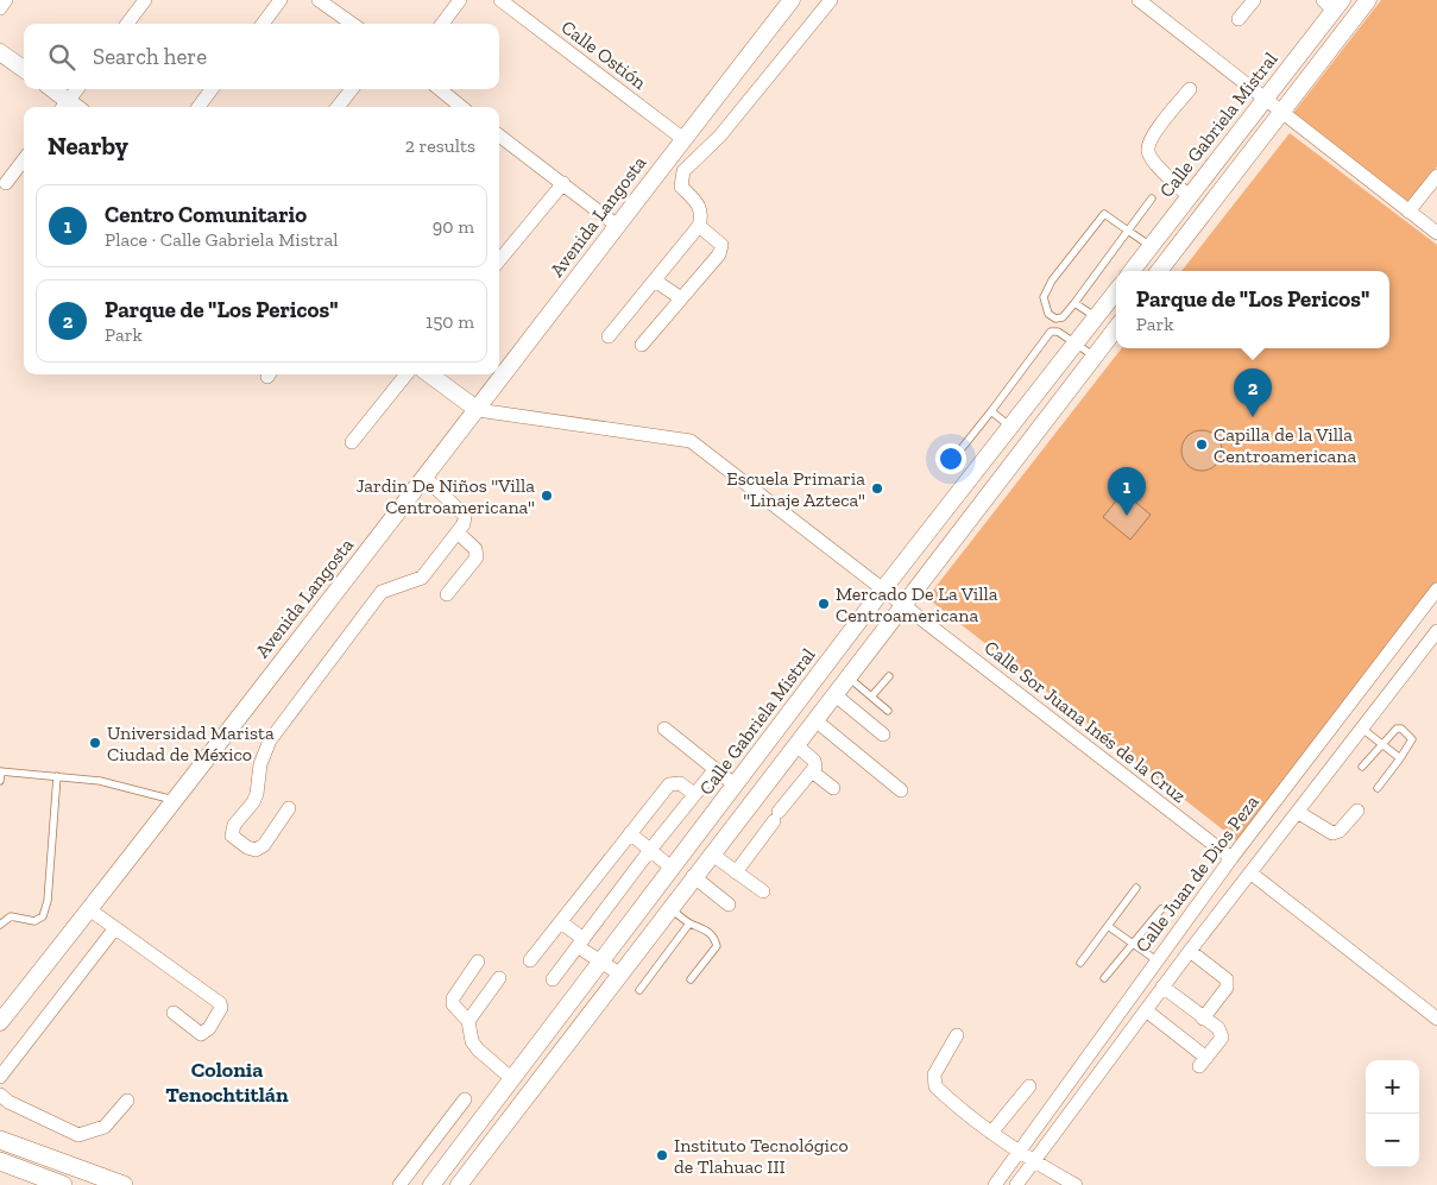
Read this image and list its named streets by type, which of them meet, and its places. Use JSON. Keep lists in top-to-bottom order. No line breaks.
{"streets":{"street":["Calle Ostión","Calle Gabriela Mistral","Avenida Langosta","Calle Sor Juana Inés de la Cruz","Calle Juan de Dios Peza"]},"crossings":[["Calle Ostión","Avenida Langosta"],["Calle Gabriela Mistral","Calle Sor Juana Inés de la Cruz"],["Avenida Langosta","Calle Sor Juana Inés de la Cruz"],["Calle Sor Juana Inés de la Cruz","Calle Juan de Dios Peza"]],"districts":["Colonia Tenochtitlán"],"places":["Capilla de la Villa Centroamericana","Escuela Primaria \"Linaje Azteca\"","Jardin De Niños \"Villa Centroamericana\"","Mercado De La Villa Centroamericana","Universidad Marista Ciudad de México","Instituto Tecnológico de Tlahuac III"],"page":{"search":"Search here","heading":["Nearby","2 results"],"list":[{"mark":"1","name":"Centro Comunitario","note":"Place · Calle Gabriela Mistral","value":"90 m"},{"mark":"2","name":"Parque de \"Los Pericos\"","note":"Park","value":"150 m"}],"popup":["Parque de \"Los Pericos\"","Park"],"pins":["2","1"],"map_buttons":["+","−"]}}
